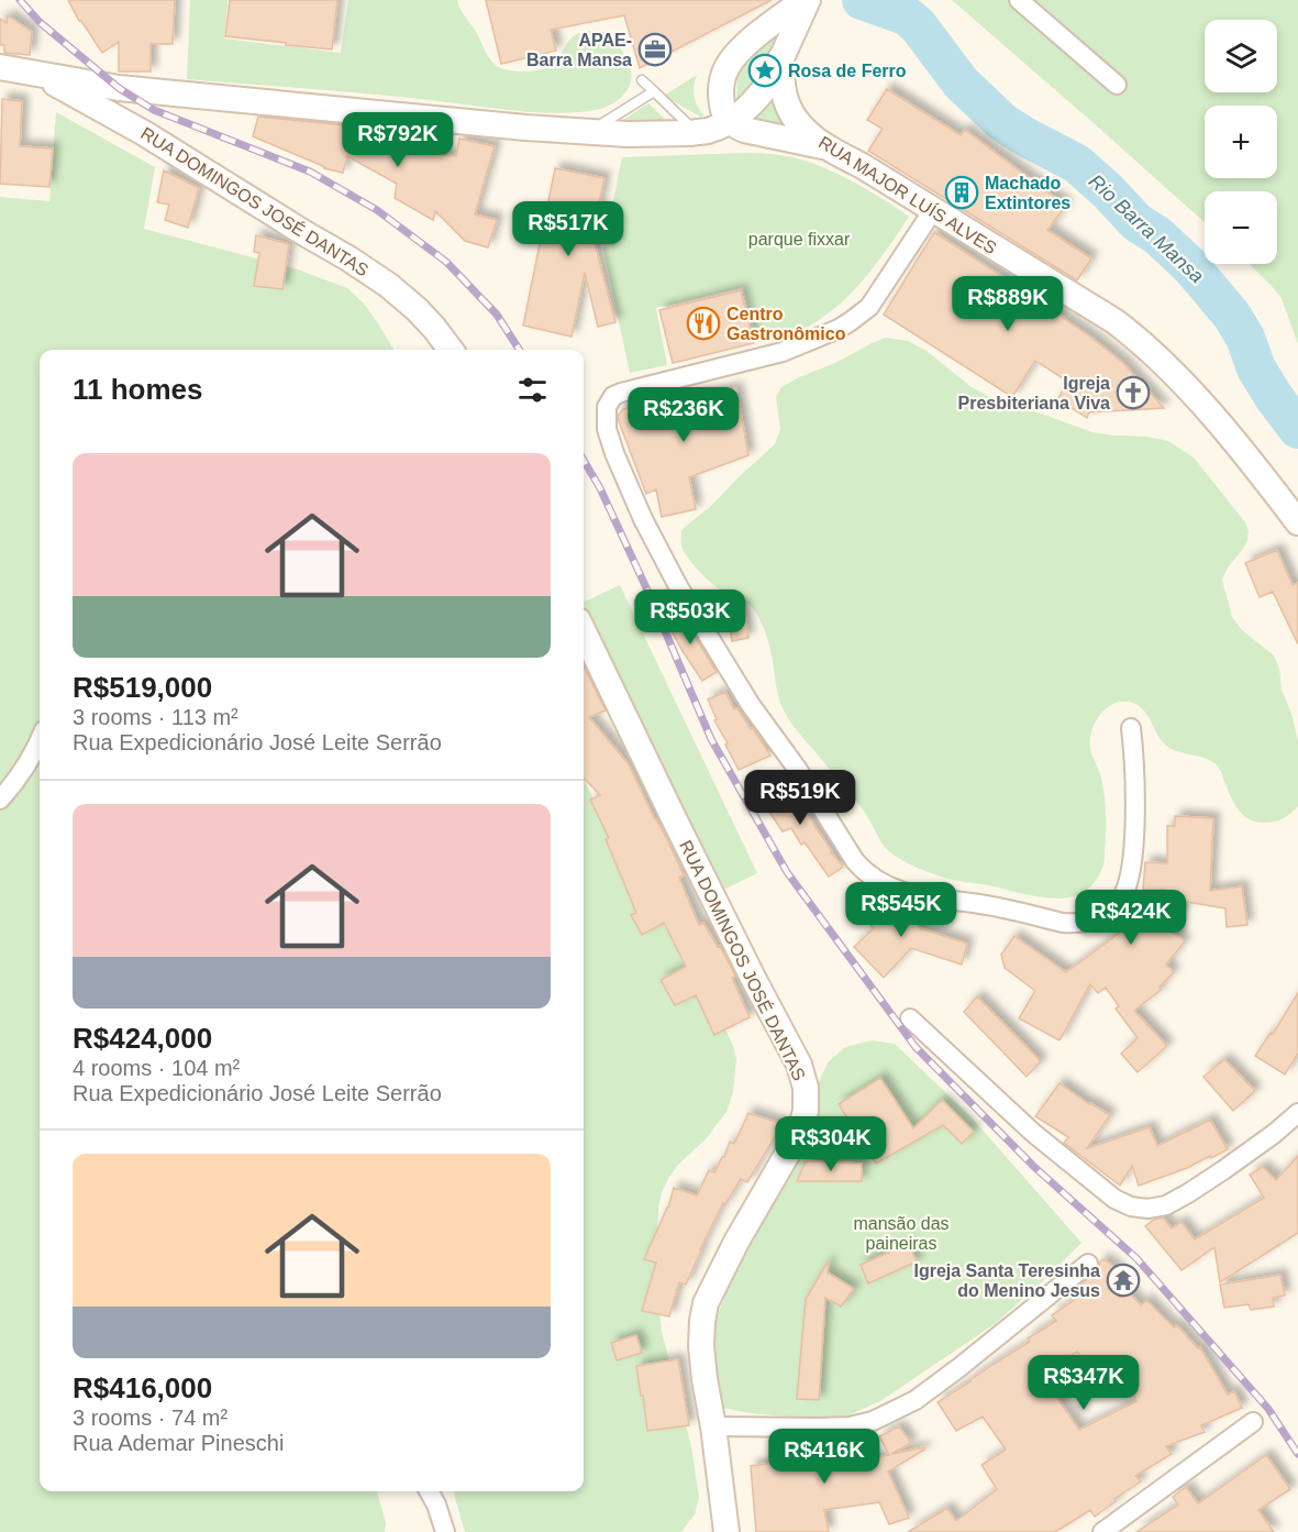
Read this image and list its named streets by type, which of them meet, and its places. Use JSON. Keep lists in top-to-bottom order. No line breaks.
{"streets":{"street":["RUA MAJOR LUÍS ALVES","RUA DOMINGOS JOSÉ DANTAS"]},"water":["Rio Barra Mansa"],"parks":["parque fixxar","mansão das paineiras"],"places":{"office":["APAE- Barra Mansa"],"place":["Rosa de Ferro"],"building":["Machado Extintores"],"restaurant":["Centro Gastronômico"],"church":["Igreja Presbiteriana Viva"],"temple":["Igreja Santa Teresinha do Menino Jesus"]},"page":{"map_buttons":["+","−"],"price":["R$792K","R$517K","R$889K","R$236K","R$503K","R$519K","R$545K","R$424K","R$304K","R$347K","R$416K"],"heading":"11 homes","list":[{"name":"R$519,000","note":"3 rooms · 113 m² · Rua Expedicionário José Leite Serrão"},{"name":"R$424,000","note":"4 rooms · 104 m² · Rua Expedicionário José Leite Serrão"},{"name":"R$416,000","note":"3 rooms · 74 m² · Rua Ademar Pineschi"}]}}
